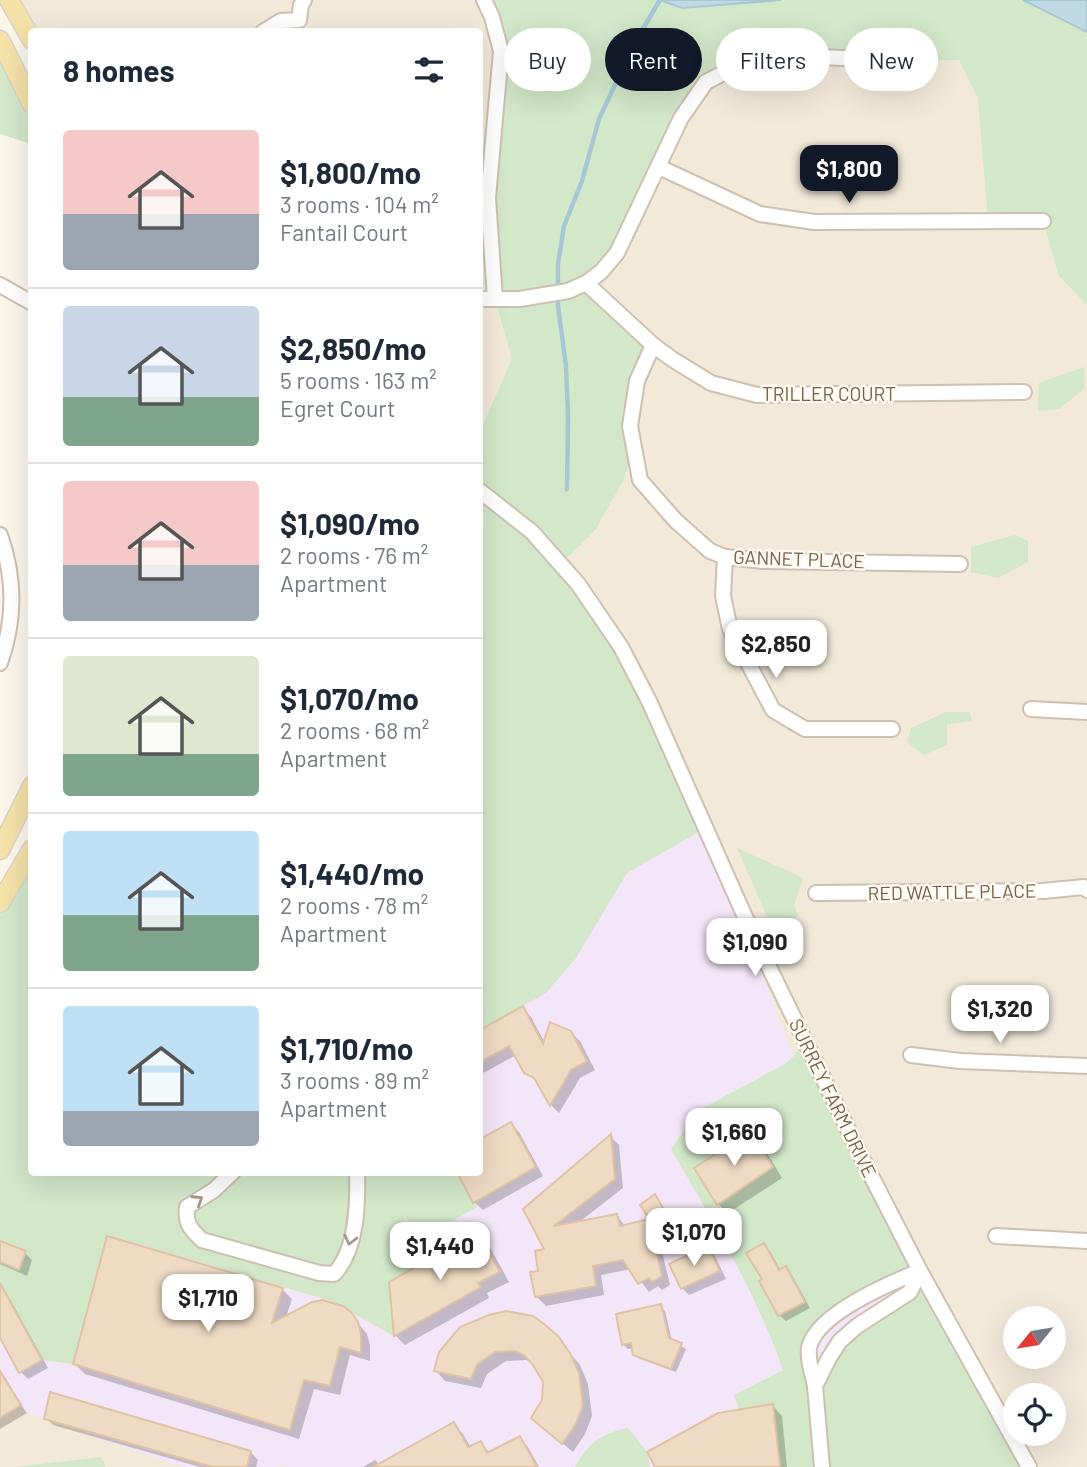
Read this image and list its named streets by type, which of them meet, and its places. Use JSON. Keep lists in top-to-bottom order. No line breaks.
{"streets":{"street":["TRILLER COURT","GANNET PLACE","RED WATTLE PLACE","SURREY FARM DRIVE"]},"crossings":[["TRILLER COURT","GANNET PLACE"]],"north":"bottom left","page":{"chip":["Buy","Rent","Filters","New"],"heading":"8 homes","list":[{"name":"$1,800/mo","note":"3 rooms · 104 m² · Fantail Court"},{"name":"$2,850/mo","note":"5 rooms · 163 m² · Egret Court"},{"name":"$1,090/mo","note":"2 rooms · 76 m² · Apartment"},{"name":"$1,070/mo","note":"2 rooms · 68 m² · Apartment"},{"name":"$1,440/mo","note":"2 rooms · 78 m² · Apartment"},{"name":"$1,710/mo","note":"3 rooms · 89 m² · Apartment"}],"price":["$1,800","$2,850","$1,090","$1,320","$1,660","$1,070","$1,440","$1,710"]}}
